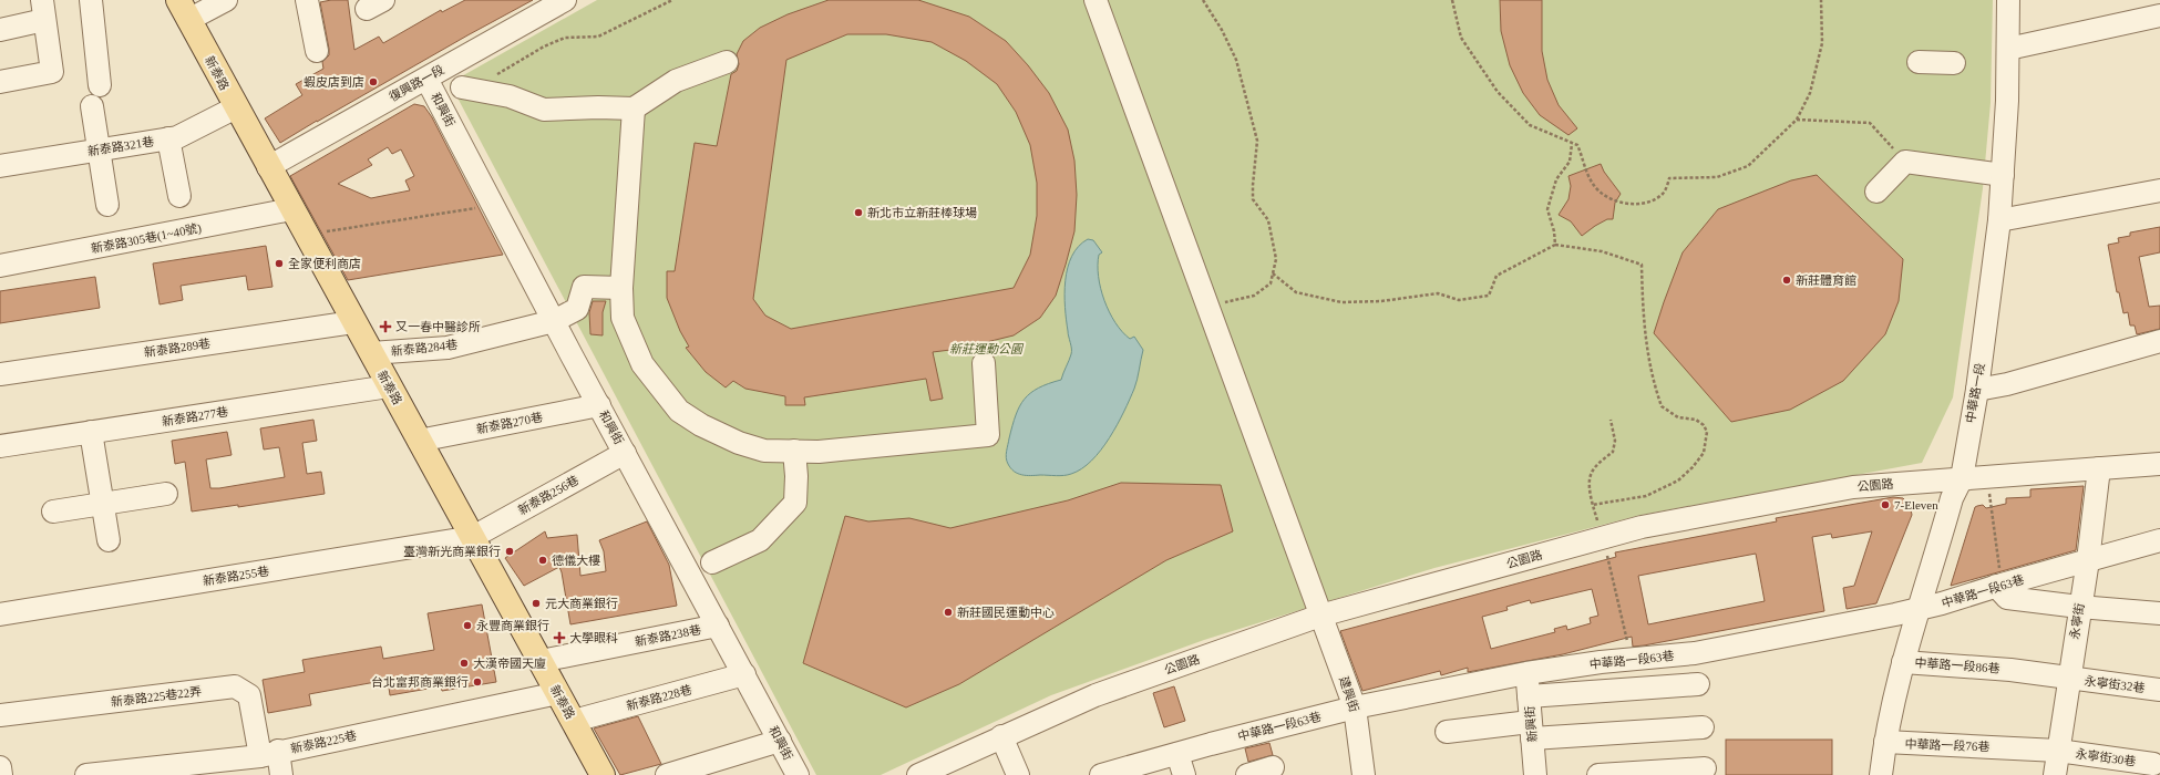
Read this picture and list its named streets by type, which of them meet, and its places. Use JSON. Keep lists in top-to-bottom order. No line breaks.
{"streets":{"main road":["新泰路"],"street":["復興路一段","和興街","新泰路321巷","新泰路305巷(1~40號)","新泰路289巷","新泰路284巷","中華路一段","新泰路277巷","新泰路270巷","公園路","新泰路256巷","新泰路255巷","中華路一段63巷","永寧街","新泰路238巷","中華路一段86巷","永寧街32巷","建興街","新泰路225巷22弄","新泰路228巷","新興街","新泰路225巷","中華路一段76巷","永寧街30巷"]},"crossings":[["新泰路","復興路一段"],["新泰路","新泰路321巷"],["新泰路","新泰路305巷(1~40號)"],["新泰路","新泰路289巷"],["新泰路","新泰路284巷"],["新泰路","新泰路277巷"],["新泰路","新泰路270巷"],["新泰路","新泰路256巷"],["新泰路","新泰路255巷"],["新泰路","新泰路238巷"],["新泰路","新泰路228巷"],["新泰路","新泰路225巷"],["復興路一段","和興街"],["和興街","新泰路284巷"],["和興街","新泰路270巷"],["和興街","新泰路256巷"],["和興街","新泰路238巷"],["和興街","新泰路228巷"],["中華路一段","公園路"],["中華路一段","中華路一段63巷"],["中華路一段","中華路一段86巷"],["中華路一段","中華路一段76巷"],["公園路","永寧街"],["公園路","建興街"],["新泰路256巷","新泰路255巷"],["中華路一段63巷","永寧街"],["中華路一段63巷","建興街"],["中華路一段63巷","新興街"],["永寧街","中華路一段86巷"],["永寧街","永寧街32巷"],["永寧街","中華路一段76巷"],["永寧街","永寧街30巷"],["中華路一段86巷","永寧街32巷"],["新泰路225巷22弄","新泰路225巷"],["中華路一段76巷","永寧街30巷"]],"parks":["新莊運動公園"],"places":{"other":["蝦皮店到店","新北市立新莊棒球場","全家便利商店","新莊體育館","7-Eleven","臺灣新光商業銀行","德儀大樓","元大商業銀行","新莊國民運動中心","永豐商業銀行","大漢帝國天廈","台北富邦商業銀行"],"health":["又一春中醫診所","大學眼科"]}}
